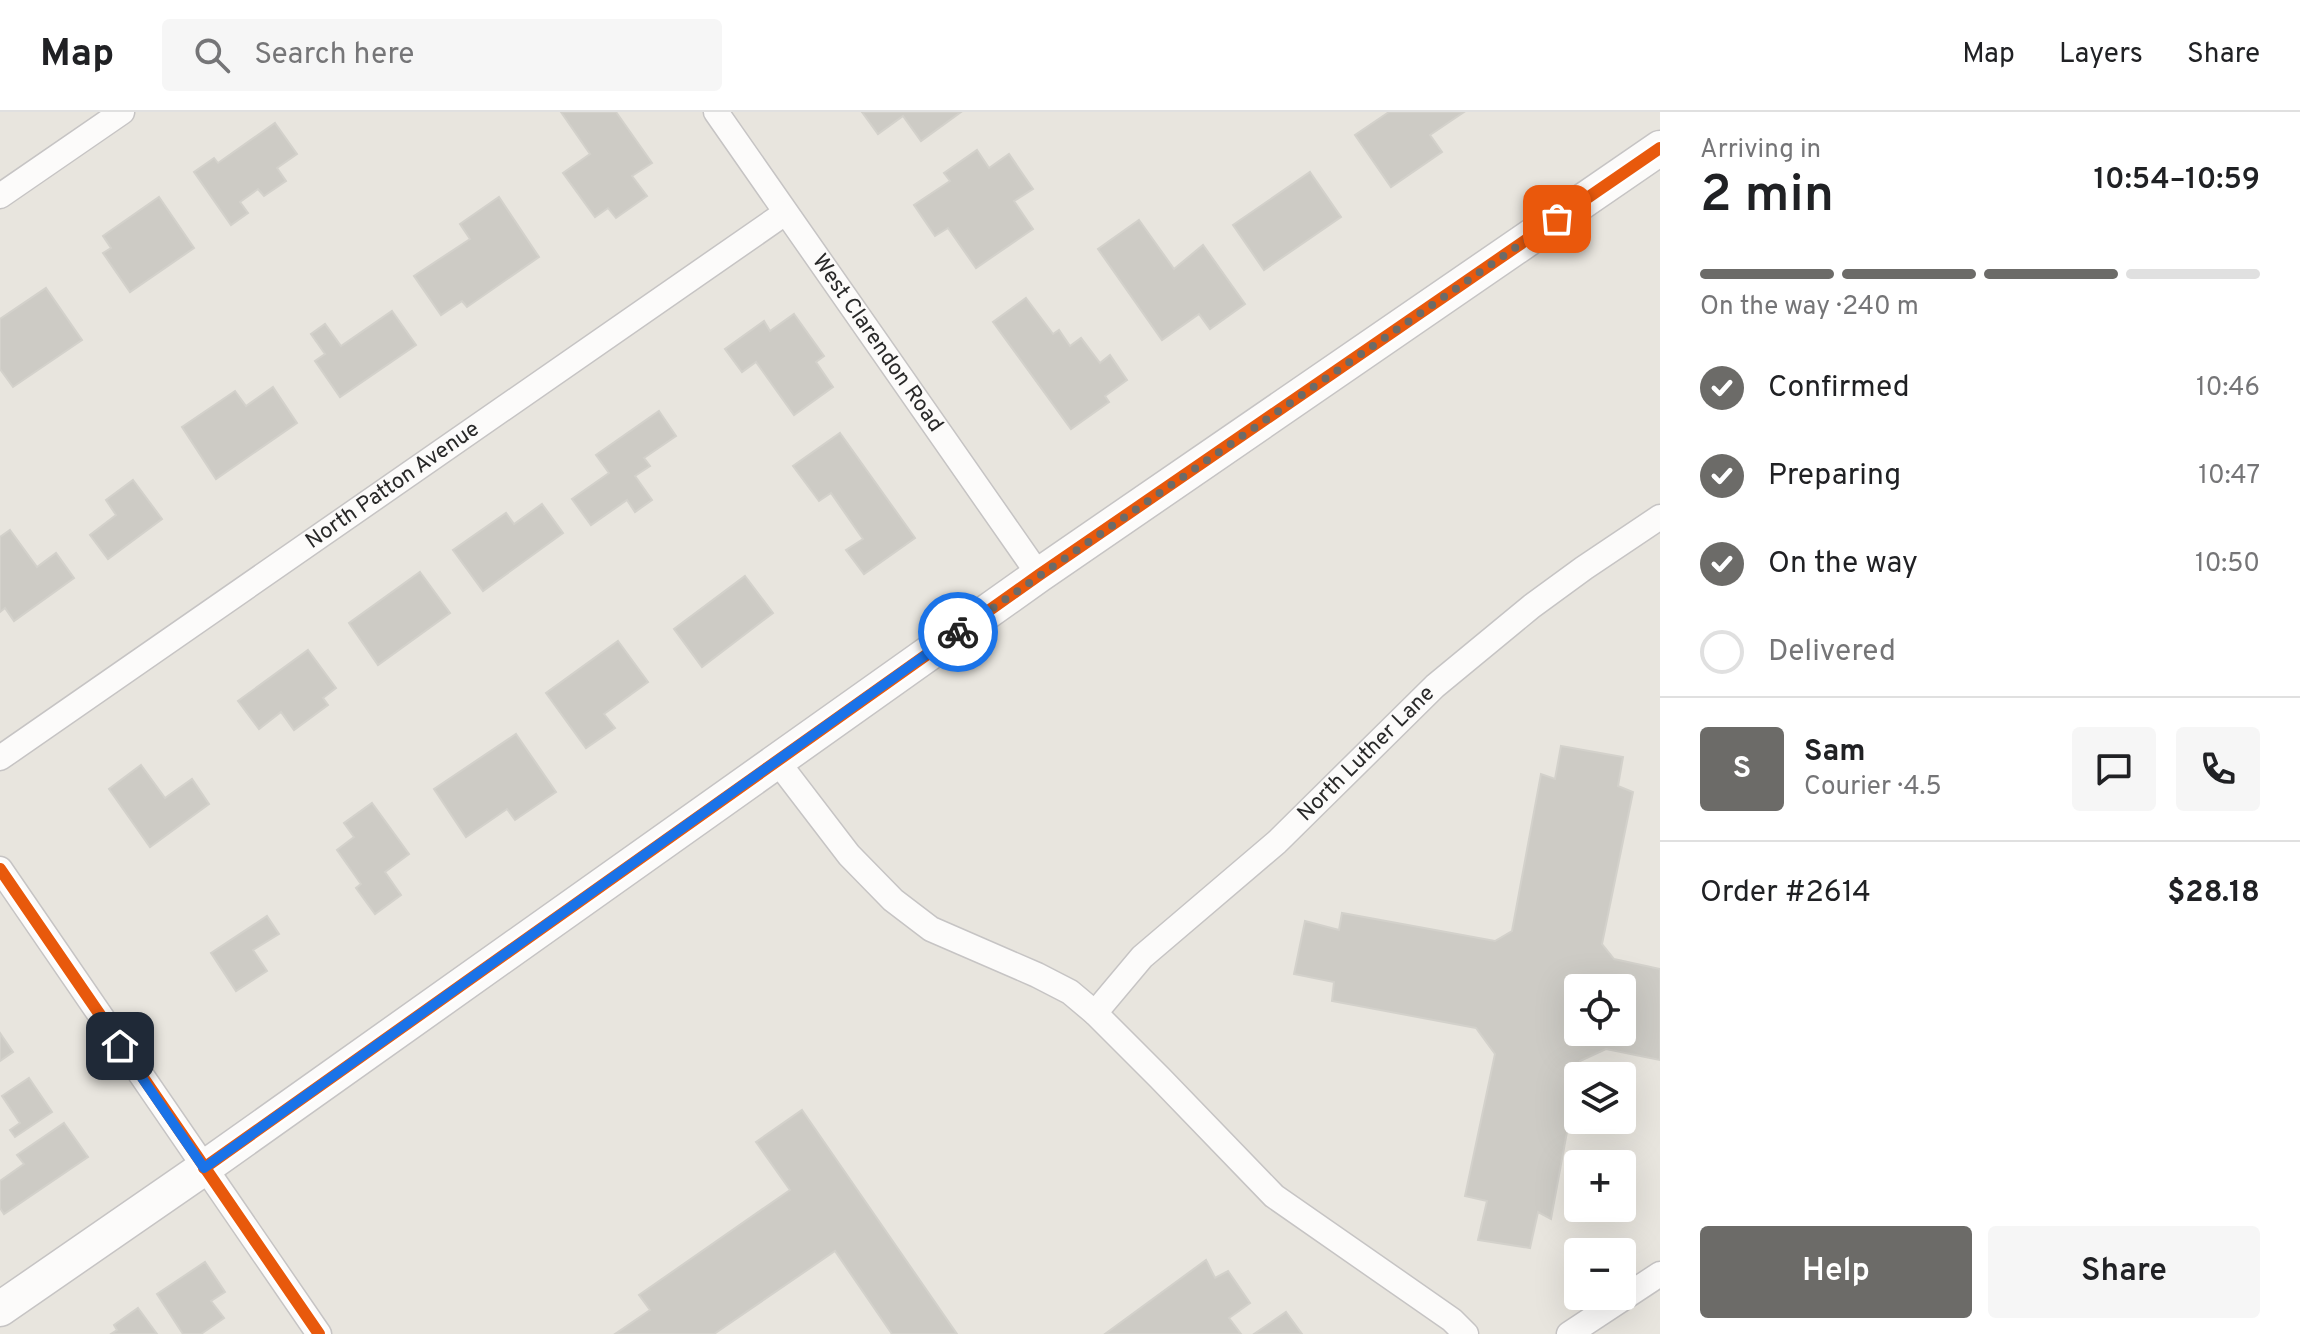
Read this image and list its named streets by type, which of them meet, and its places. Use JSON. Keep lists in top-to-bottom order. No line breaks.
{"streets":{"street":["West Clarendon Road","North Patton Avenue","North Luther Lane"]},"crossings":[["West Clarendon Road","North Patton Avenue"]],"page":{"header":"Map","search":"Search here","nav":["Map","Layers","Share"],"heading":["2 min","Arriving in","10:54–10:59"],"panel":["Sam","Courier · 4.5","Order #2614","$28.18"],"bar":"On the way · 240 m","list":[["Confirmed","10:46"],["Preparing","10:47"],["On the way","10:50"],"Delivered"],"round":"S","map_buttons":["+","−"],"buttons":["Help","Share"]}}
